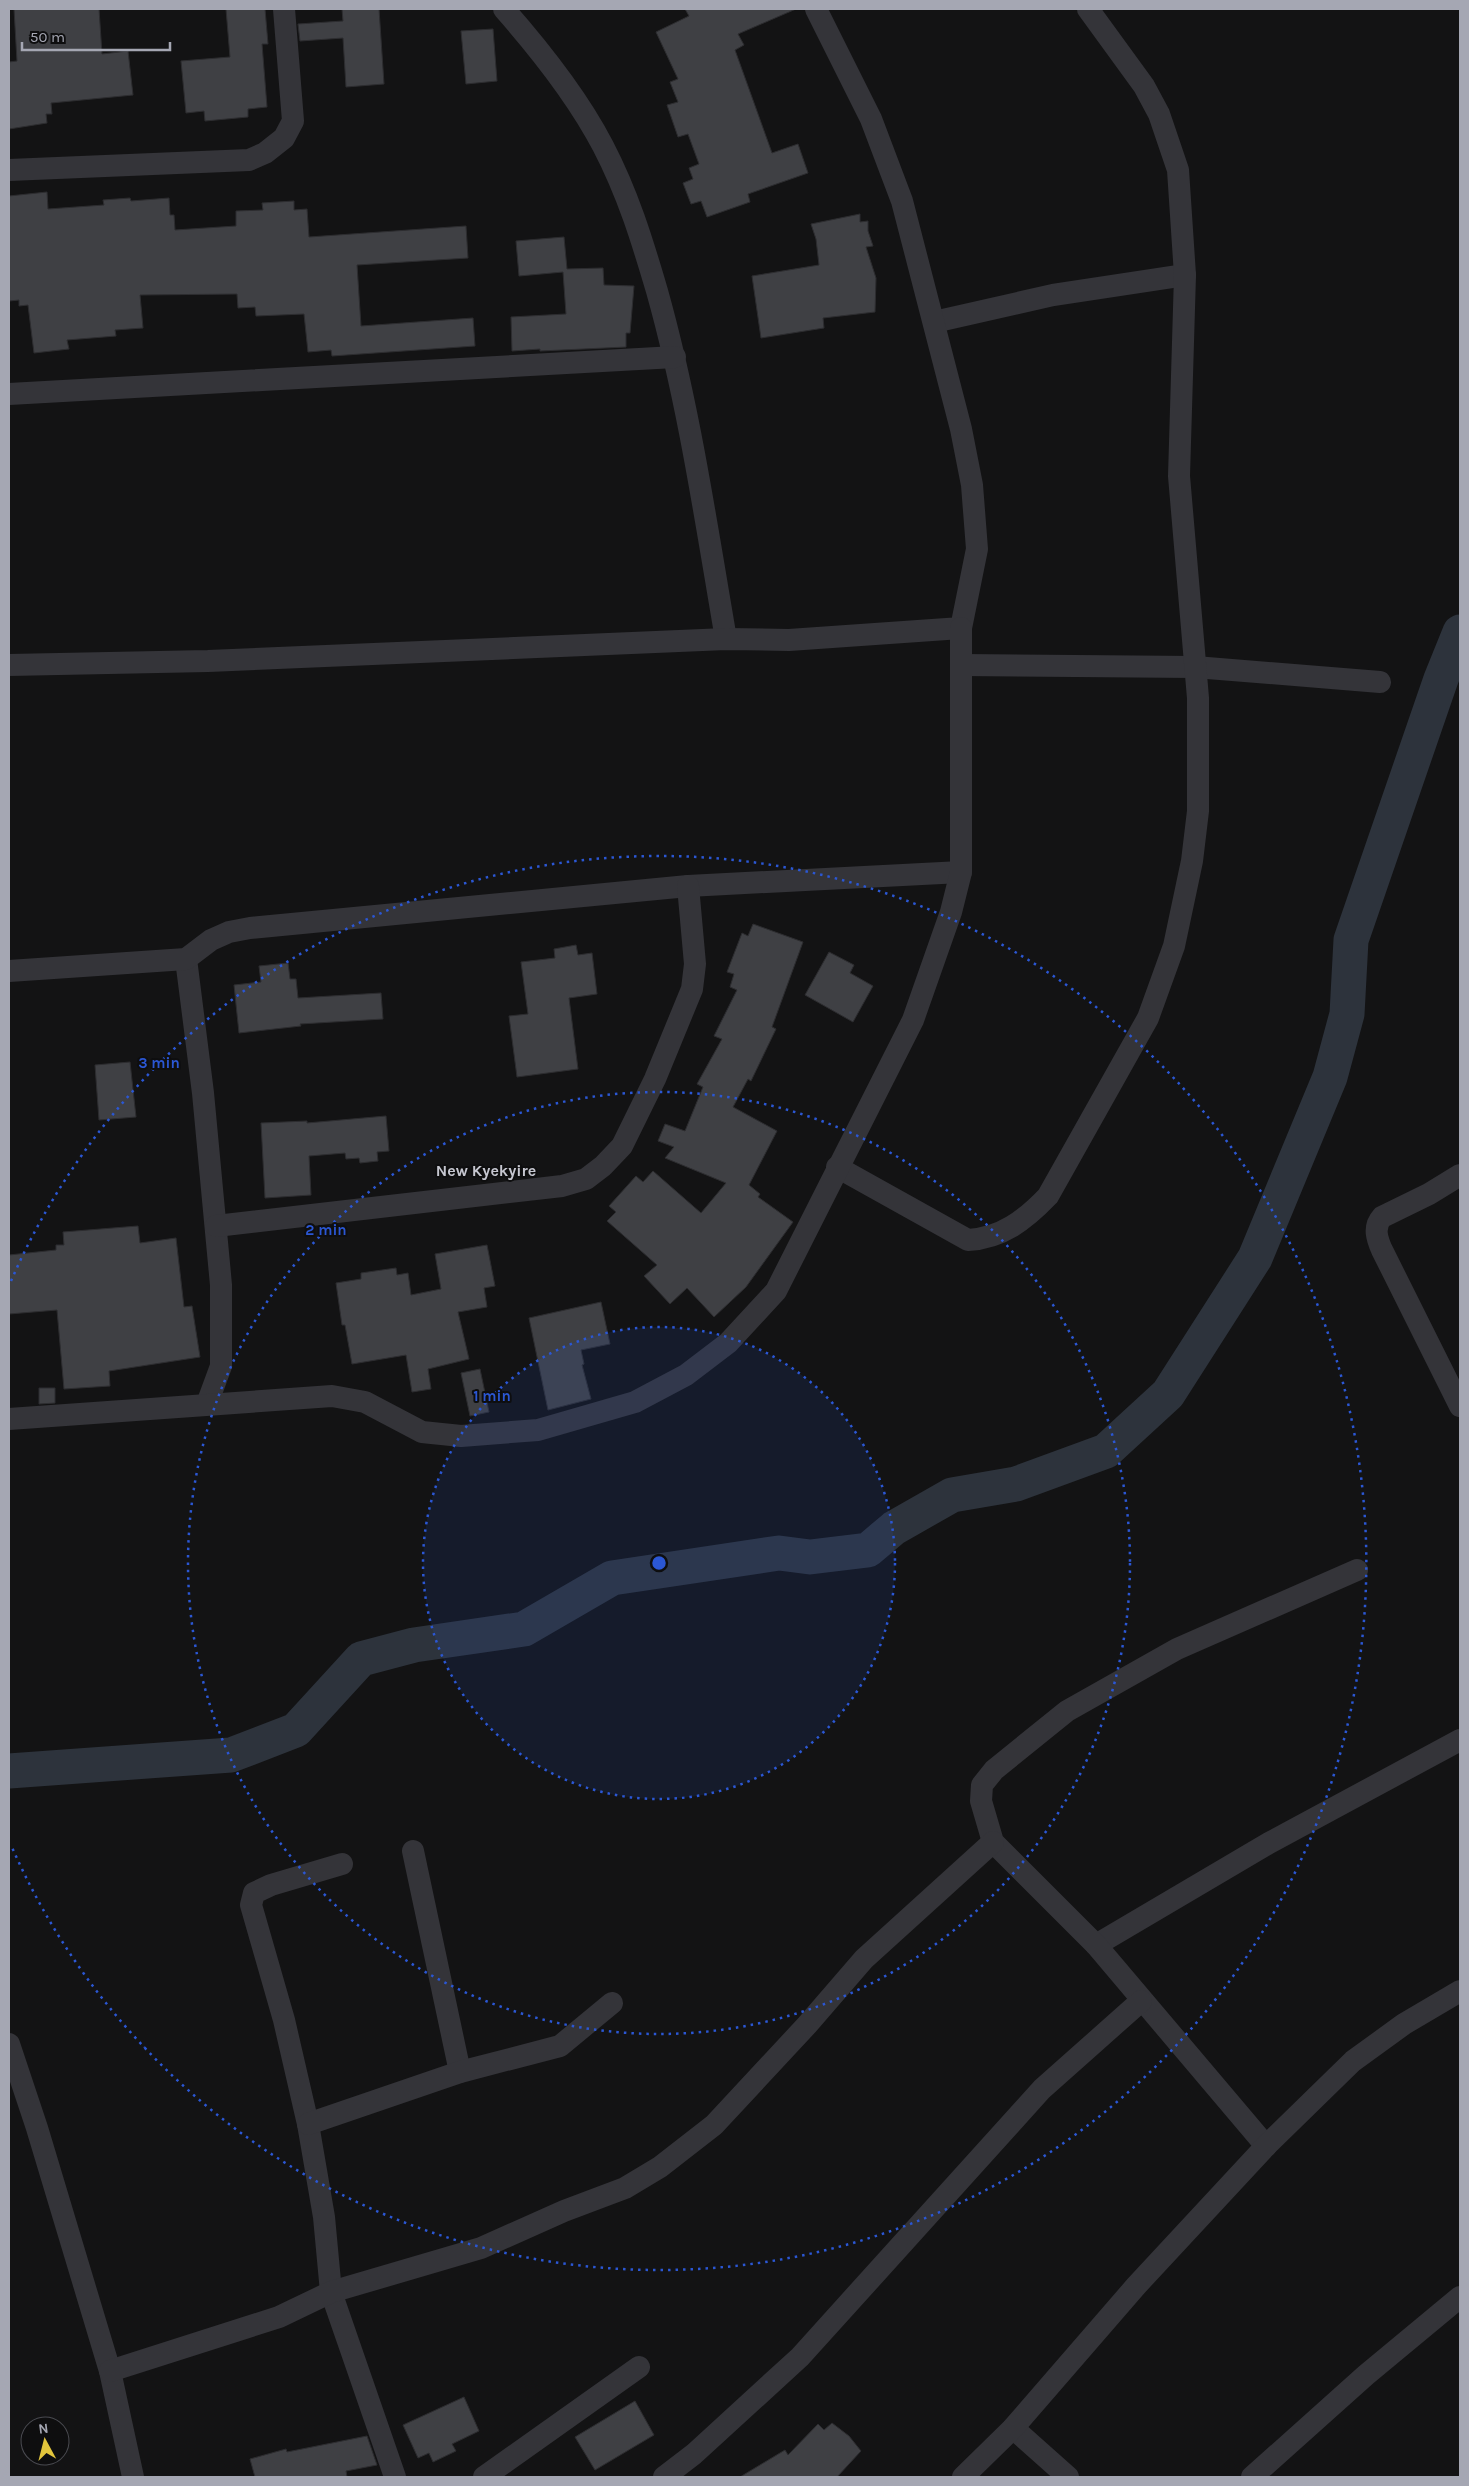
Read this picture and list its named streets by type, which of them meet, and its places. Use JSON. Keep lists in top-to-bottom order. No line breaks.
{"districts":["New Kyekyire"],"scale_bar":"50 m","north":"top","rings":["3 min","2 min","1 min"]}
